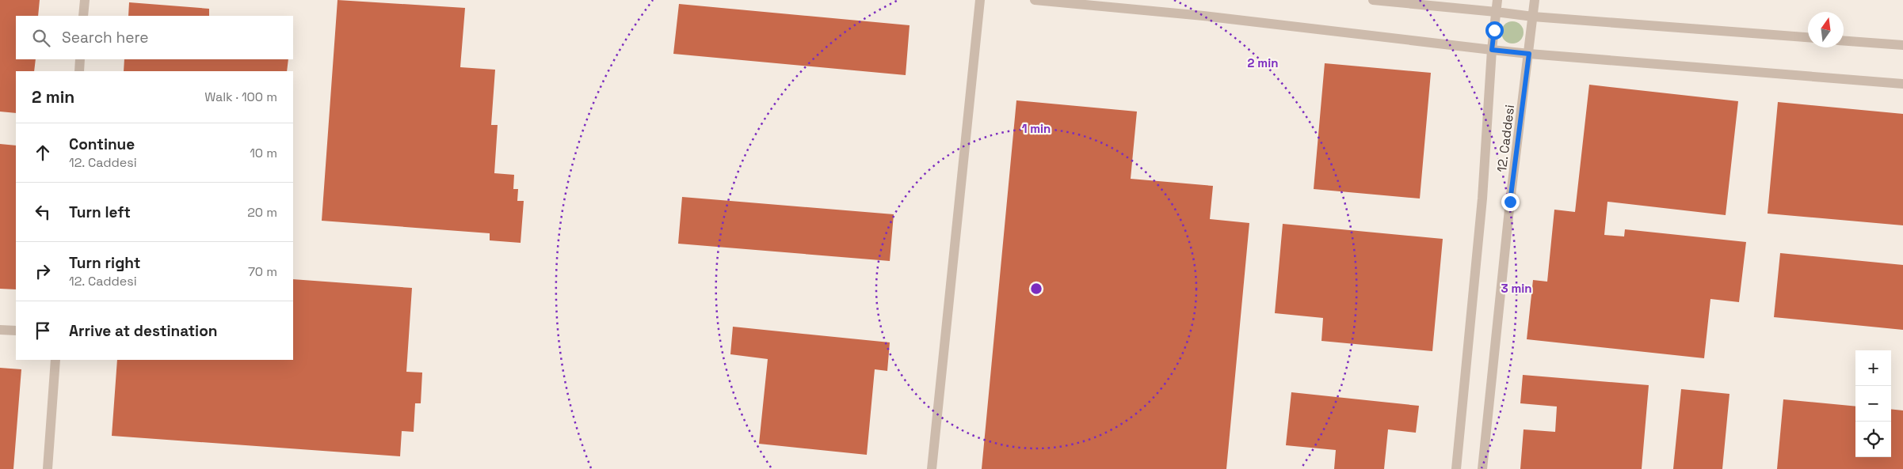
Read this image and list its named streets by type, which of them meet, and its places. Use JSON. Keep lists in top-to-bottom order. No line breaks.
{"streets":{"street":["12. Caddesi"]},"north":"top","page":{"search":"Search here","heading":["2 min","Walk · 100 m"],"list":[["Continue","12. Caddesi","10 m"],["Turn left","20 m"],["Turn right","12. Caddesi","70 m"],"Arrive at destination"],"map_buttons":["+","−"]},"rings":["2 min","1 min","3 min"]}
